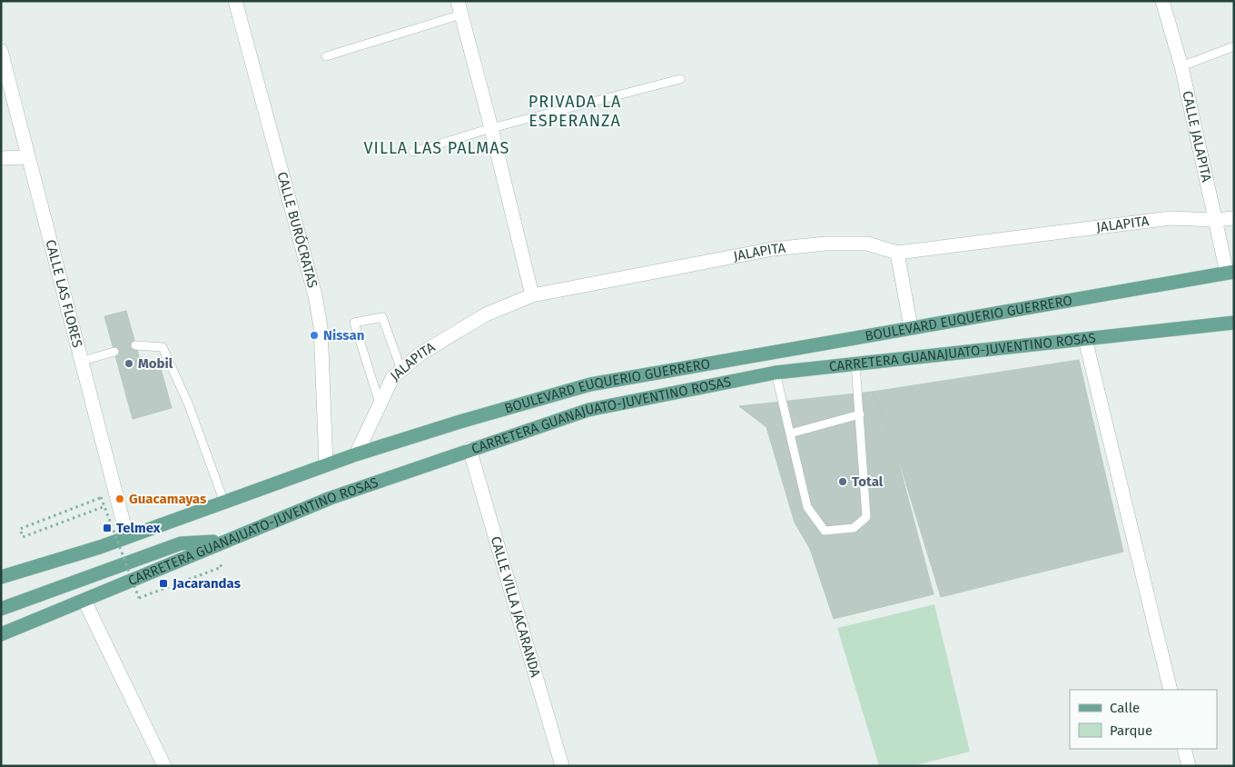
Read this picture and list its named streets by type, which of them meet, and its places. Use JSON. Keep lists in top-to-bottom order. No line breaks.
{"streets":{"main road":["BOULEVARD EUQUERIO GUERRERO","CARRETERA GUANAJUATO-JUVENTINO ROSAS"],"street":["CALLE JALAPITA","JALAPITA","CALLE BURÓCRATAS","CALLE LAS FLORES","CALLE VILLA JACARANDA"]},"crossings":[["CALLE JALAPITA","JALAPITA"],["CALLE JALAPITA","BOULEVARD EUQUERIO GUERRERO"],["JALAPITA","BOULEVARD EUQUERIO GUERRERO"],["CALLE BURÓCRATAS","BOULEVARD EUQUERIO GUERRERO"],["CALLE LAS FLORES","BOULEVARD EUQUERIO GUERRERO"],["CARRETERA GUANAJUATO-JUVENTINO ROSAS","CALLE VILLA JACARANDA"]],"districts":["PRIVADA LA ESPERANZA","VILLA LAS PALMAS"],"places":{"other":["Nissan","Mobil","Total","Guacamayas"],"transit":["Telmex","Jacarandas"]},"legend":["Calle","Parque"]}
